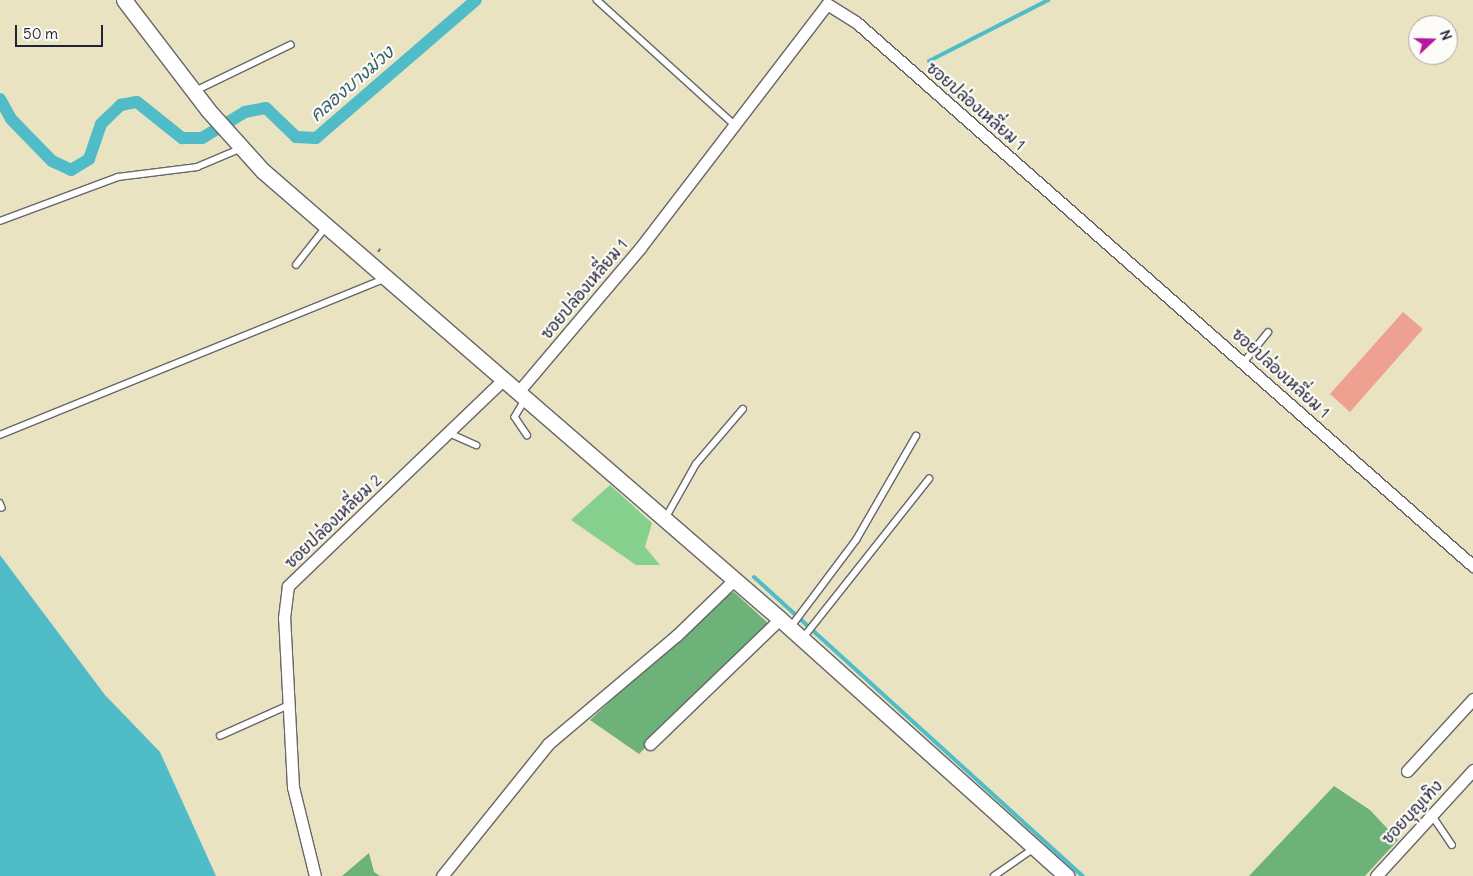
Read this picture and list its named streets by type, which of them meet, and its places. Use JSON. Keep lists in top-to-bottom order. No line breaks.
{"streets":{"street":["ซอยปล่องเหลี่ยม 1","ซอยปล่องเหลี่ยม 2","ซอยบุญเทิง"]},"water":["คลองบางม่วง"],"scale_bar":"50 m","north":"right"}
